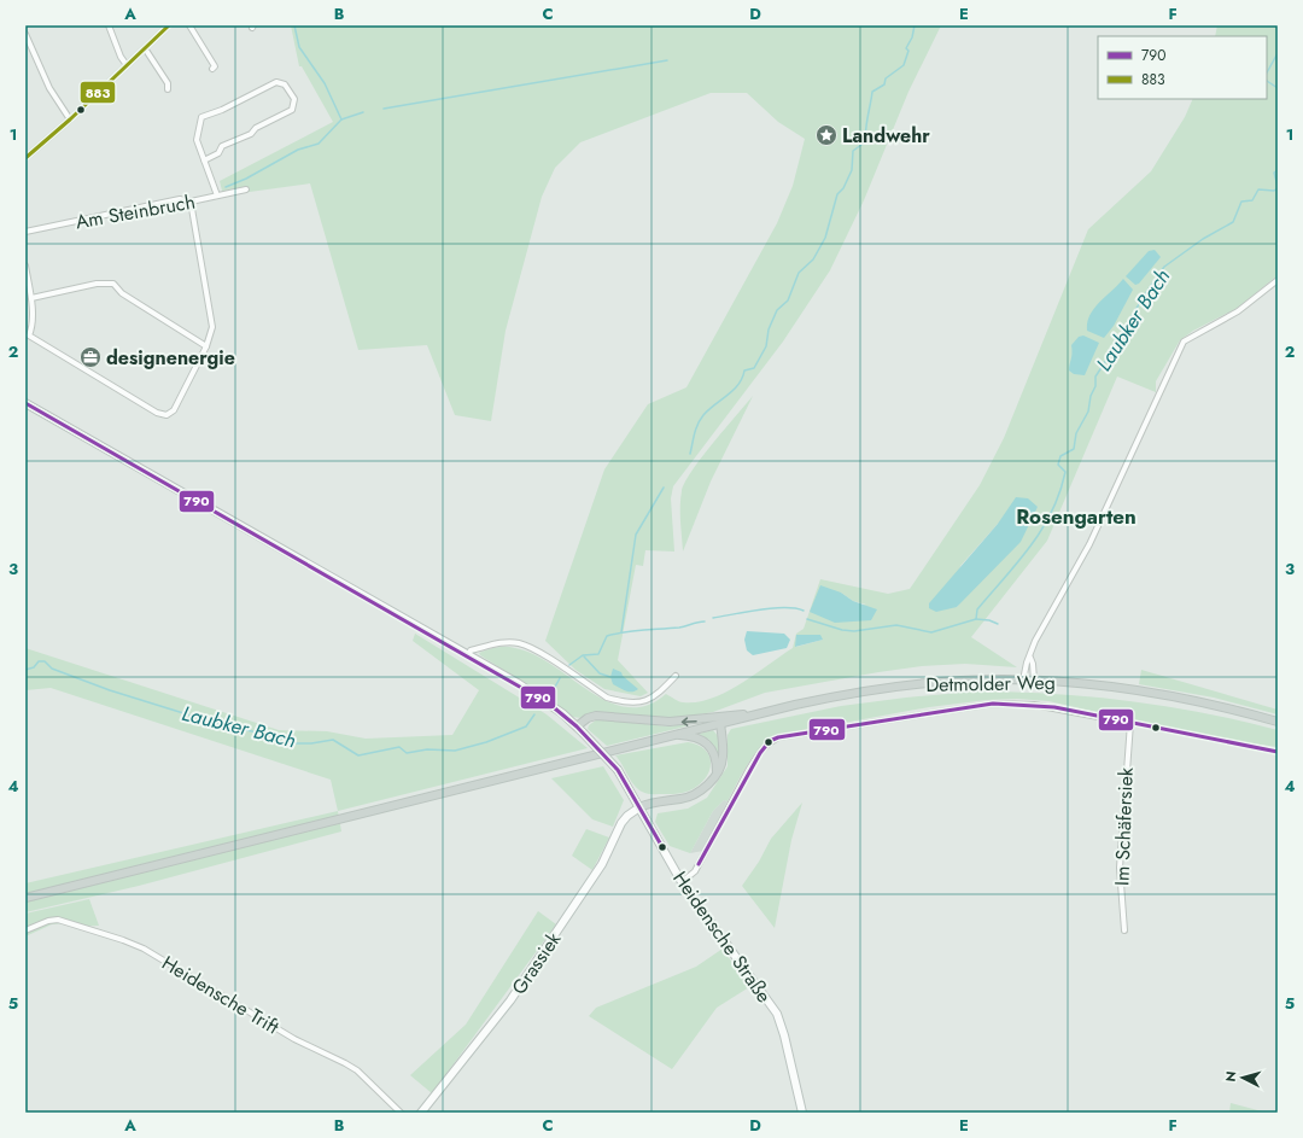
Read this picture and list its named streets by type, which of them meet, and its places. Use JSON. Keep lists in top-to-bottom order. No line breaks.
{"streets":{"main road":["Detmolder Weg"],"street":["Am Steinbruch","Im Schäfersiek","Heidensche Straße","Grassiek","Heidensche Trift"]},"crossings":[["Detmolder Weg","Im Schäfersiek"],["Detmolder Weg","Heidensche Straße"],["Heidensche Straße","Grassiek"]],"districts":["Rosengarten"],"water":["Laubker Bach"],"places":{"place":["Landwehr"],"office":["designenergie"]},"lines":["transit line 883","transit line 790"],"legend":["790","883"],"north":"left","grid":{"columns":["A","B","C","D","E","F"],"rows":["1","2","3","4","5"]}}
